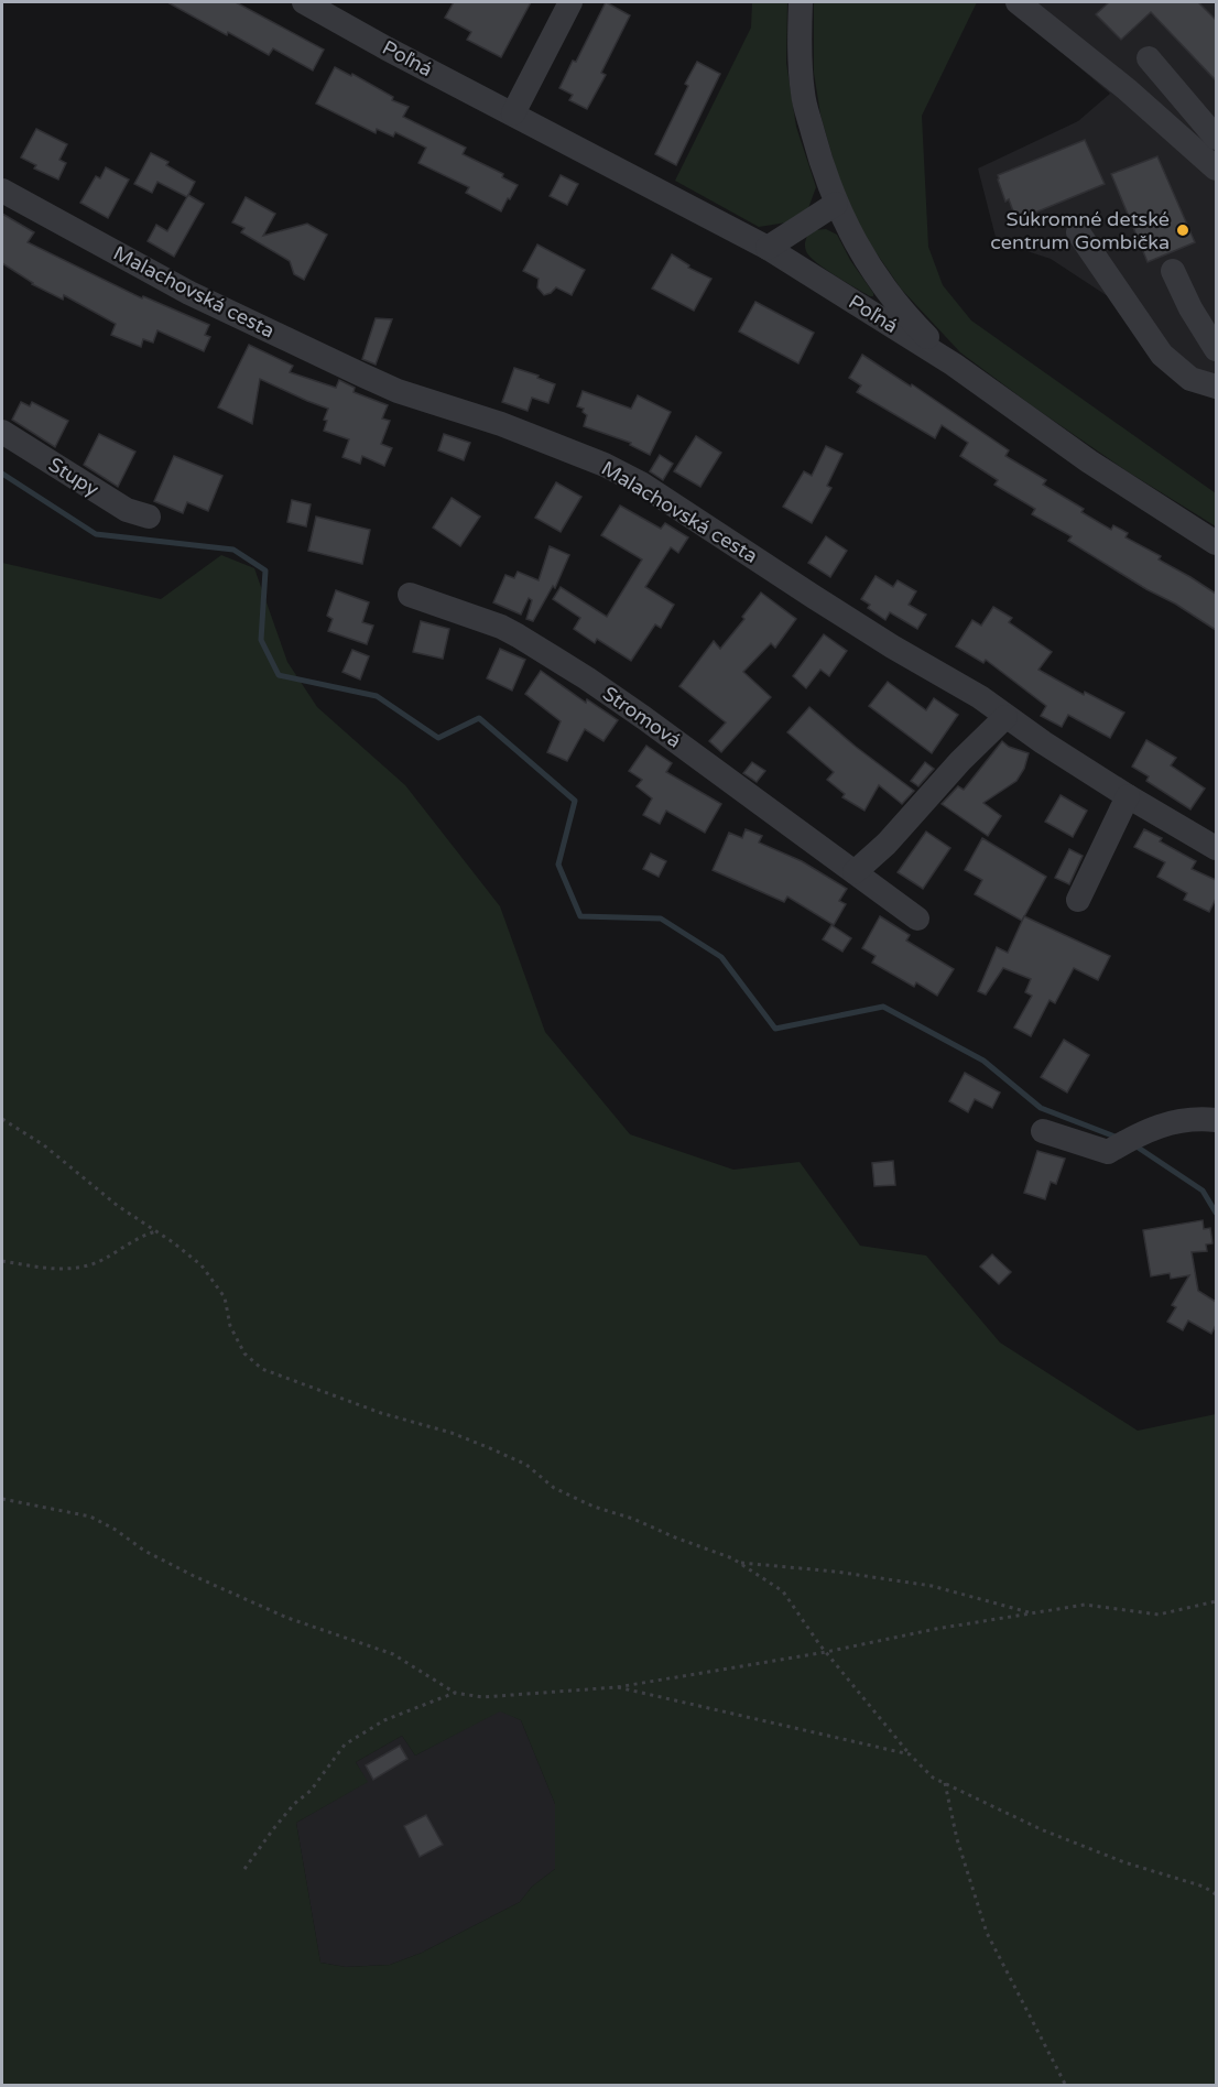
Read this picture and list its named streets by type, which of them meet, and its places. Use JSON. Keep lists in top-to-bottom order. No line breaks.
{"streets":{"street":["Poľná","Malachovská cesta","Stupy","Stromová"]},"places":["Súkromné detské centrum Gombička"]}
